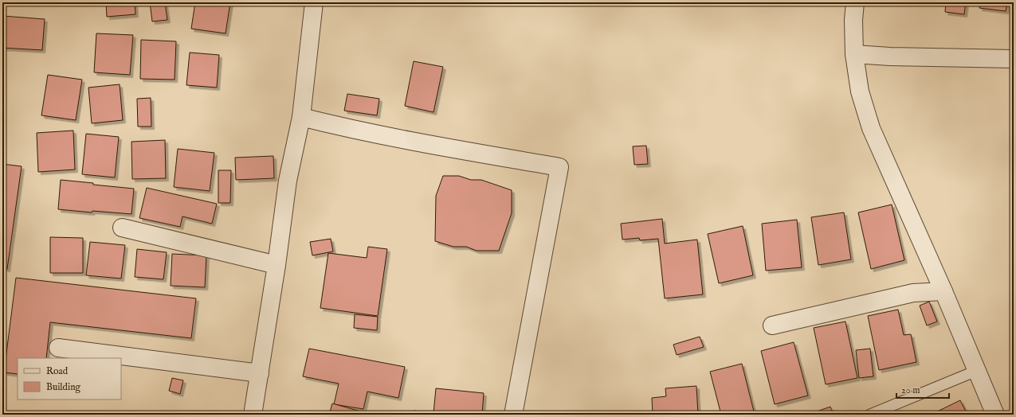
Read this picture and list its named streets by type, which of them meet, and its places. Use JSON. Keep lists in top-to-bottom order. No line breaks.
{"legend":["Road","Building"],"scale_bar":"20 m"}
